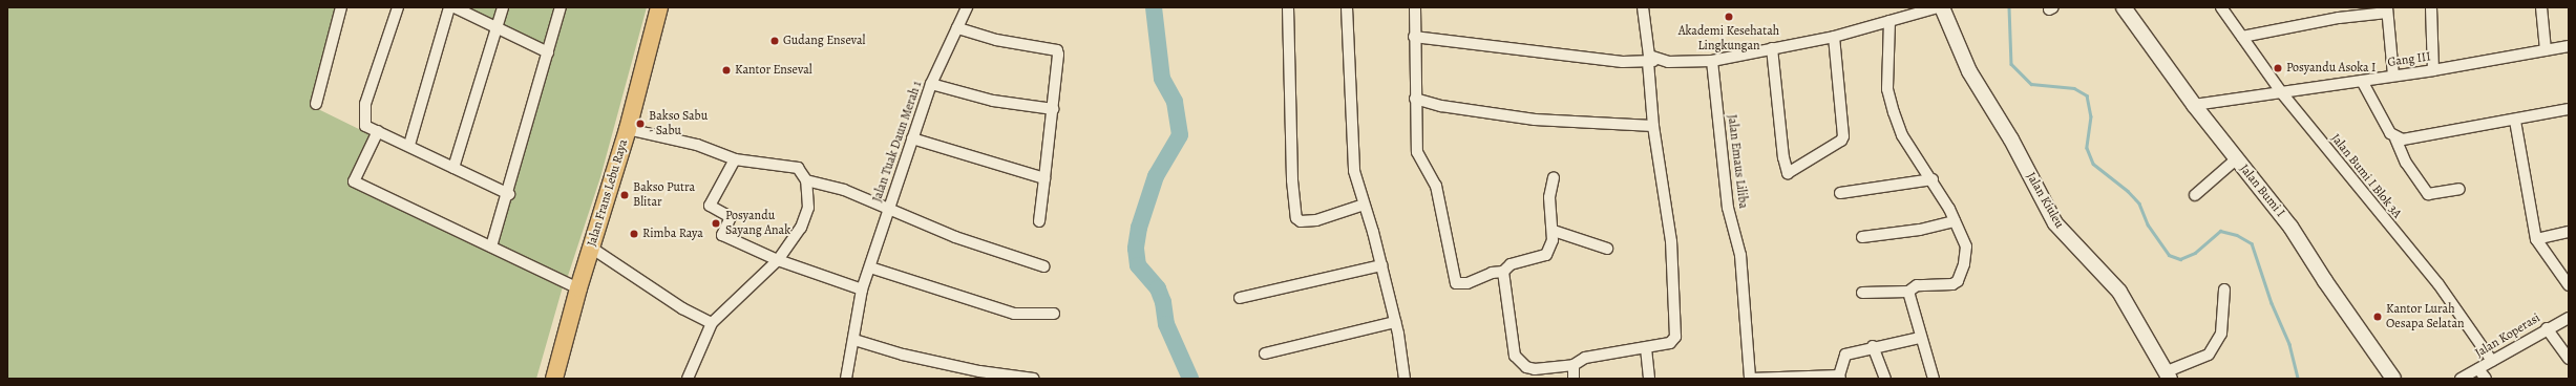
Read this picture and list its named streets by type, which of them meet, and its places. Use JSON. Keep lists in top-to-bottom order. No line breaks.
{"streets":{"main road":["Jalan Frans Lebu Raya"],"street":["Gang III","Jalan Tuak Daun Merah 1","Jalan Emaus Liliba","Jalan Bumi I Blok 3A","Jalan Bumi I","Jalan Kiuleu","Jalan Koperasi"]},"crossings":[["Gang III","Jalan Bumi I Blok 3A"],["Gang III","Jalan Bumi I"],["Jalan Bumi I Blok 3A","Jalan Koperasi"]],"places":["Akademi Kesehatah Lingkungan","Gudang Enseval","Posyandu Asoka I","Kantor Enseval","Bakso Sabu - Sabu","Bakso Putra Blitar","Posyandu Sayang Anak","Rimba Raya","Kantor Lurah Oesapa Selatan"]}
